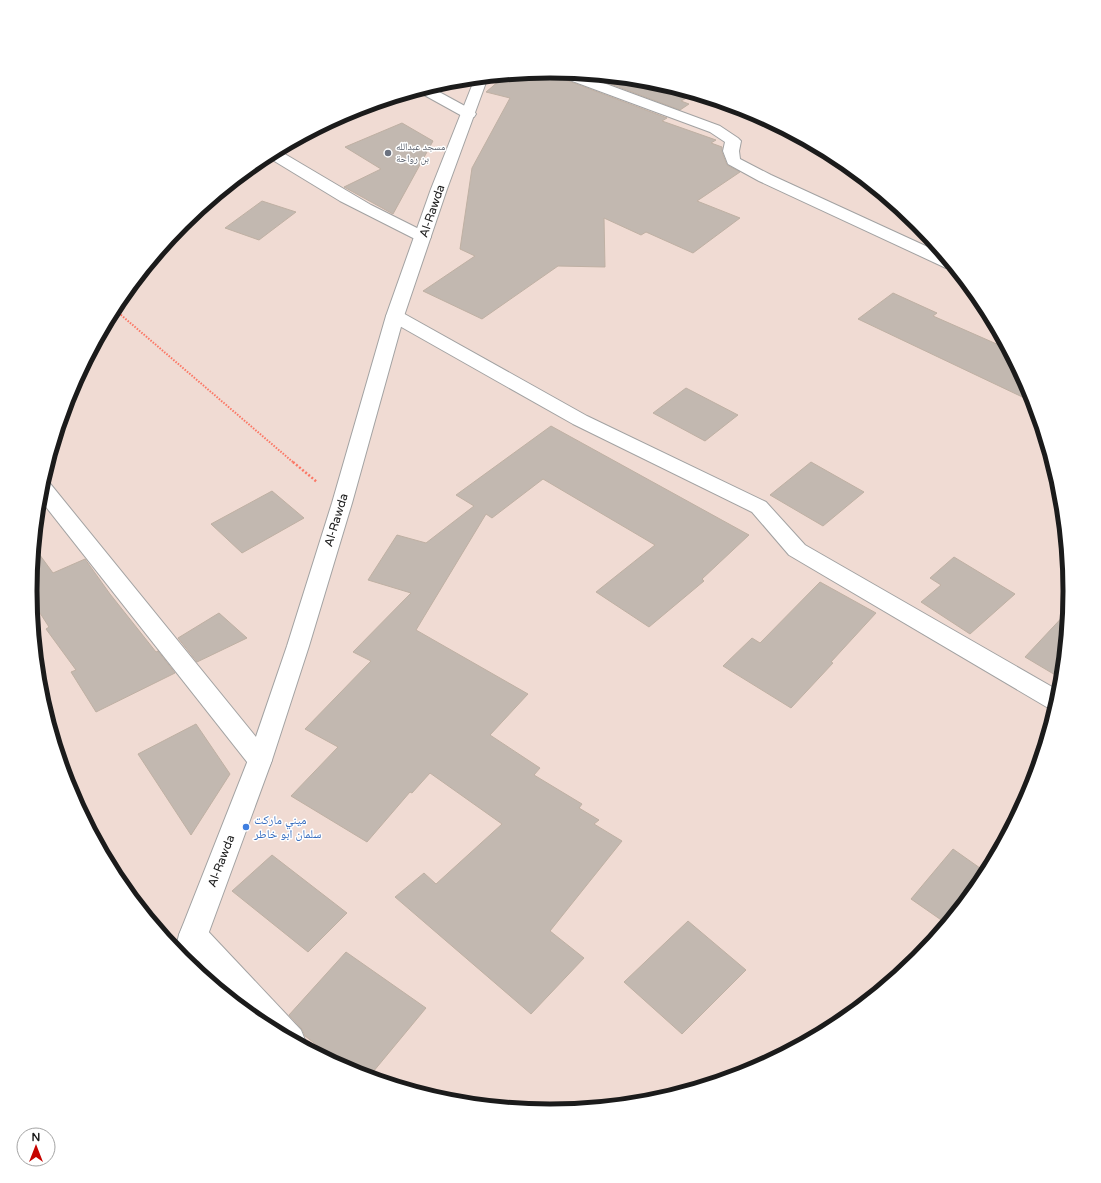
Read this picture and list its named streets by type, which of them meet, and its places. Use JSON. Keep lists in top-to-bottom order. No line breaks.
{"streets":{"street":["Al-Rawda"]},"places":["مسجد عبدالله بن رواحة","ميني ماركت سلمان ابو خاطر"],"north":"top"}
